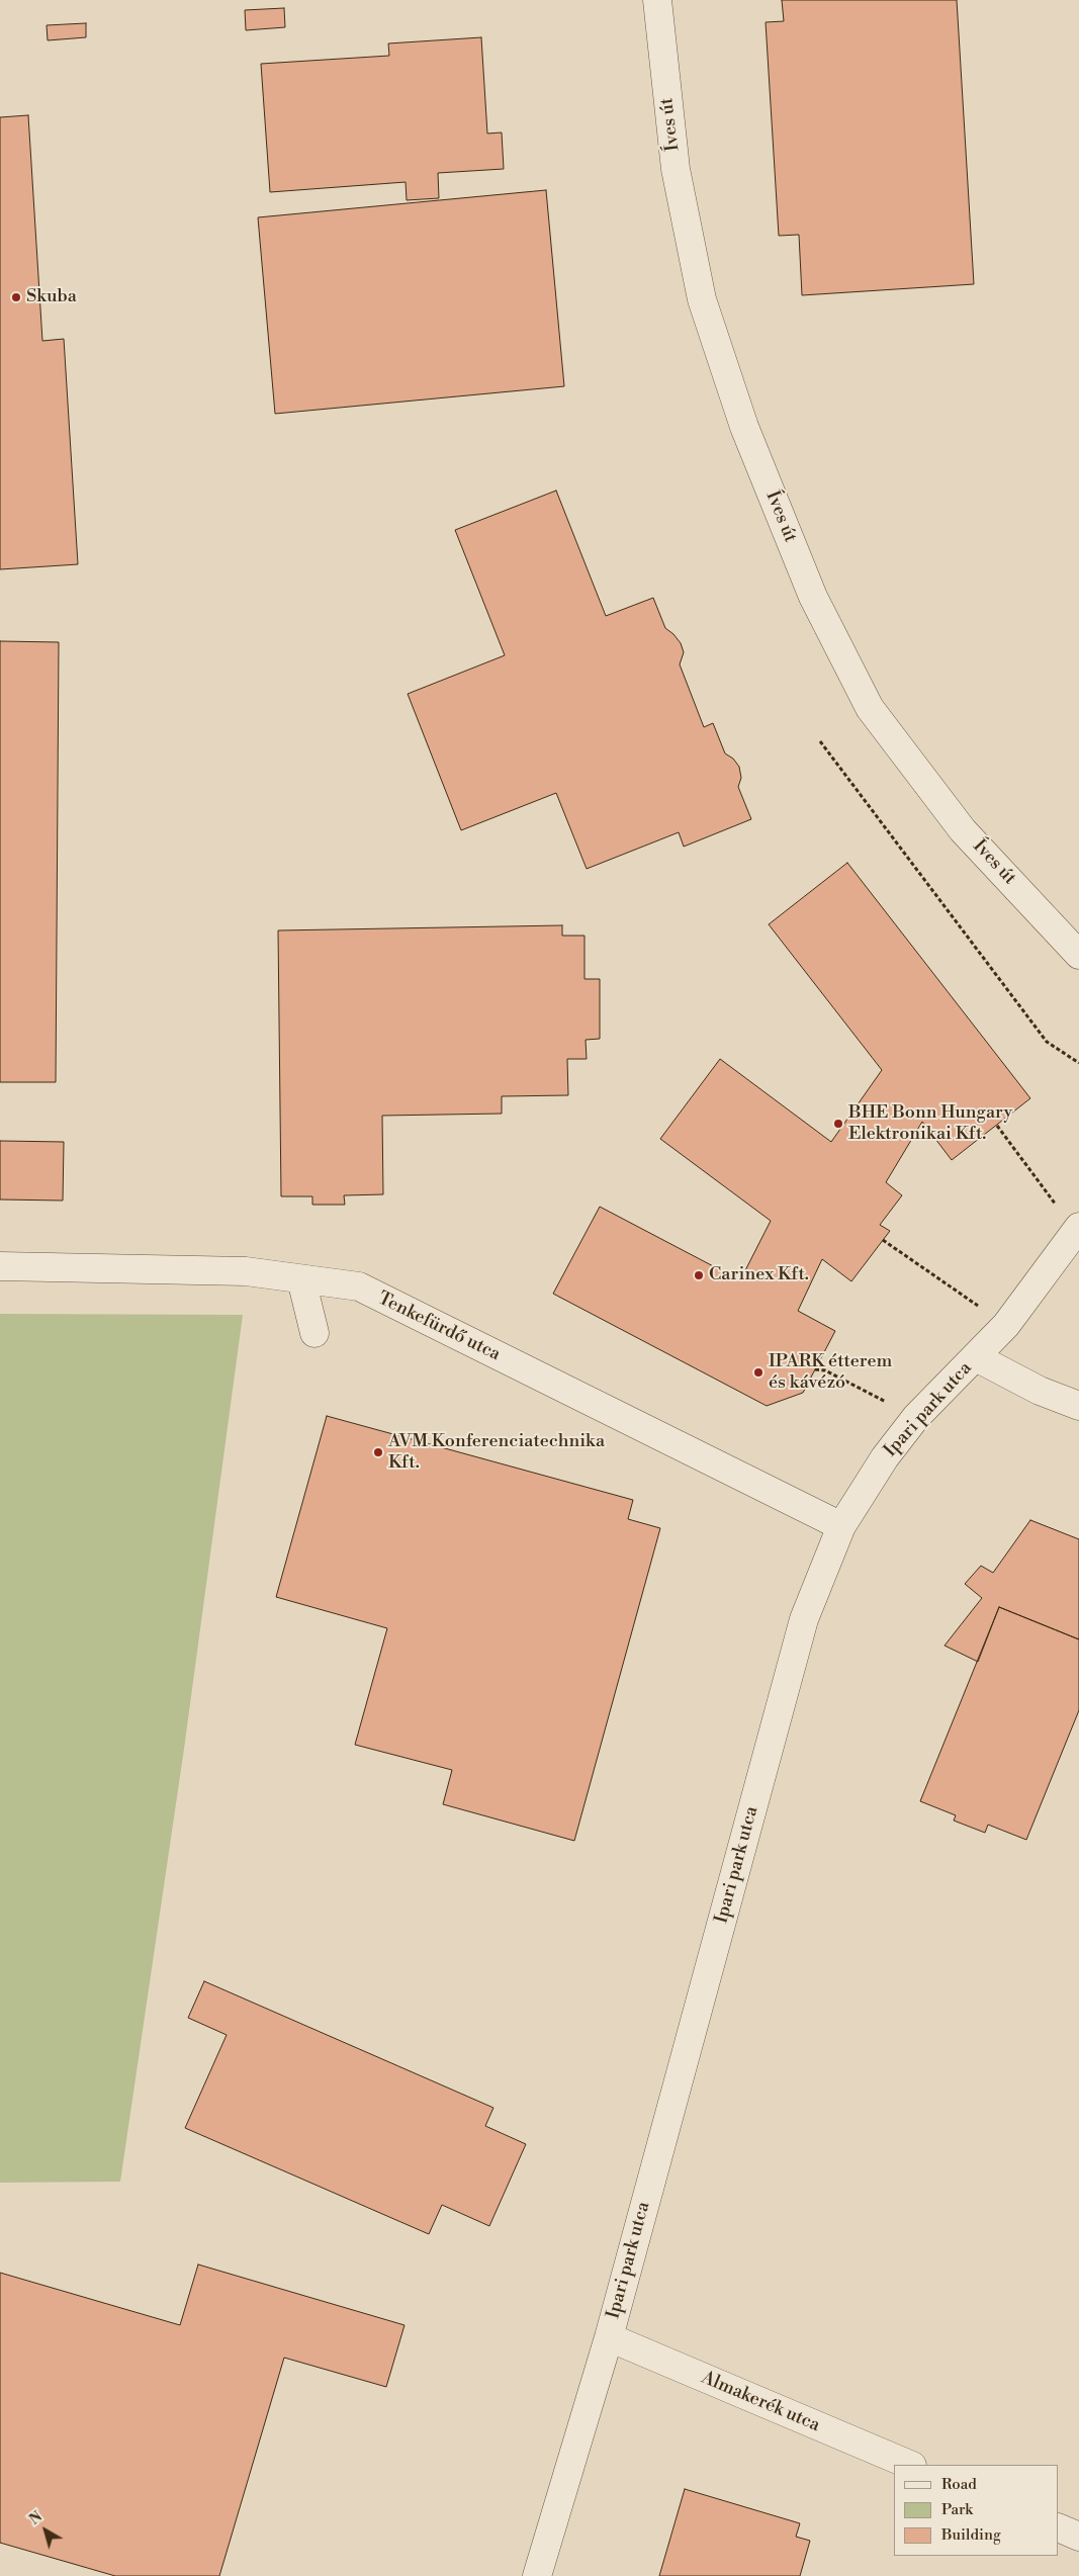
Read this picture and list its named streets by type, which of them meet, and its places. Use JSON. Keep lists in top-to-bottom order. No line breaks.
{"streets":{"street":["Íves út","Tenkefürdő utca","Ipari park utca","Almakerék utca"]},"crossings":[["Tenkefürdő utca","Ipari park utca"],["Ipari park utca","Almakerék utca"]],"places":["Skuba","BHE Bonn Hungary Elektronikai Kft.","Carinex Kft.","IPARK étterem és kávézó","AVM Konferenciatechnika Kft."],"legend":["Road","Park","Building"],"north":"top left"}
